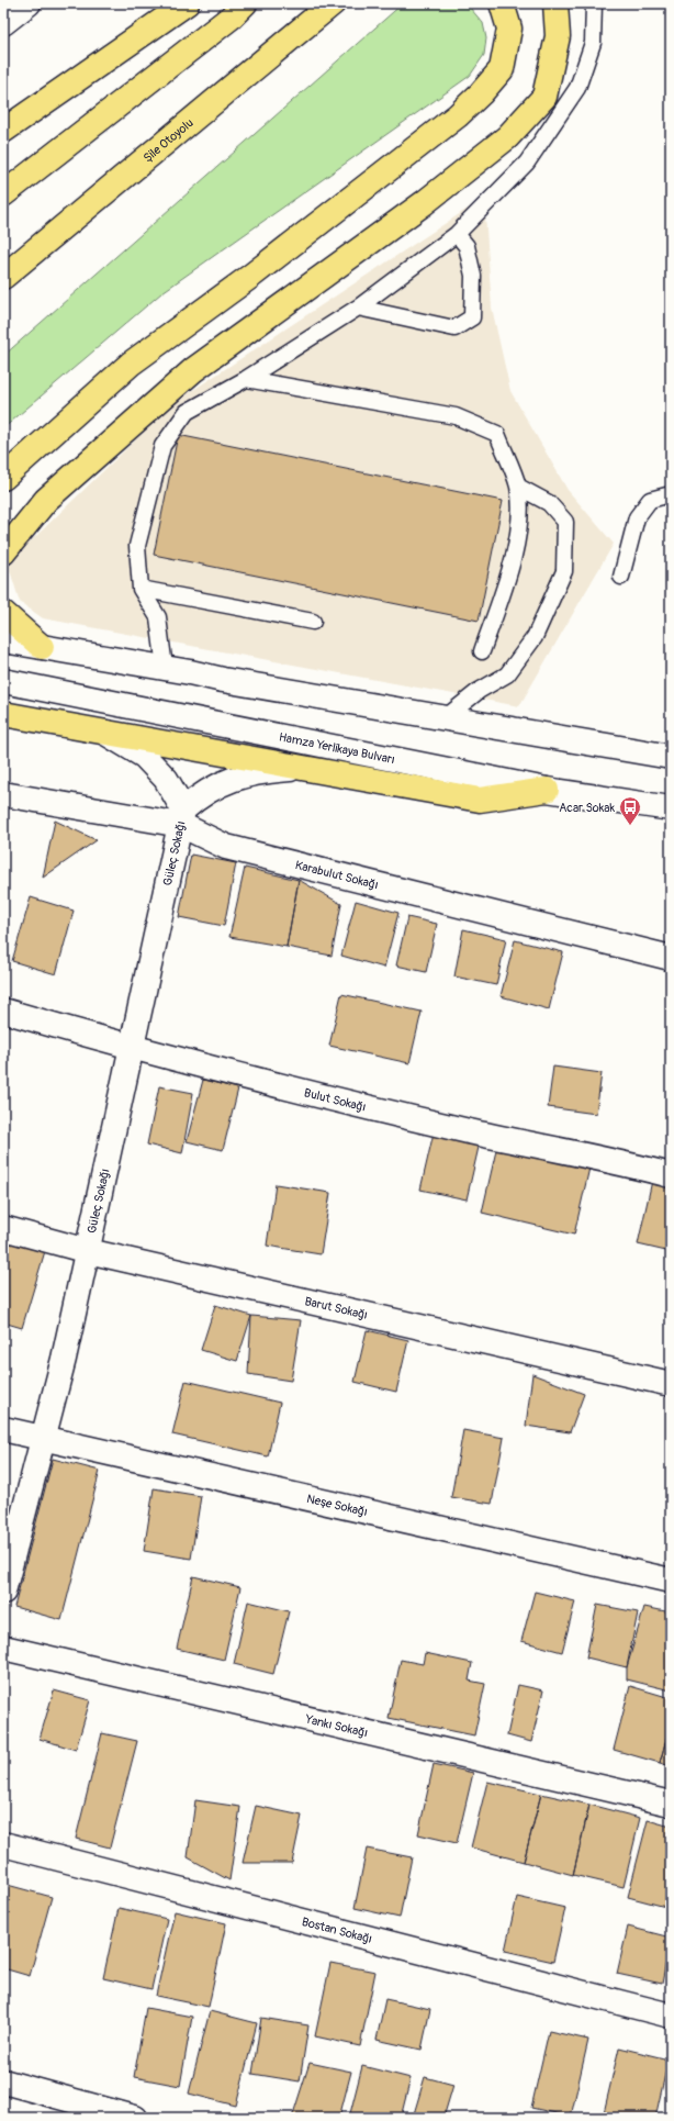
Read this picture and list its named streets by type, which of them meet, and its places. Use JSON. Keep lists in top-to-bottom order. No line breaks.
{"streets":{"highway":["Şile Otoyolu"],"street":["Hamza Yerlikaya Bulvarı","Güleç Sokağı","Karabulut Sokağı","Bulut Sokağı","Barut Sokağı","Neşe Sokağı","Yankı Sokağı","Bostan Sokağı"]},"crossings":[["Güleç Sokağı","Karabulut Sokağı"],["Güleç Sokağı","Bulut Sokağı"],["Güleç Sokağı","Barut Sokağı"],["Güleç Sokağı","Neşe Sokağı"]],"places":{"bus stop":["Acar Sokak"]}}
